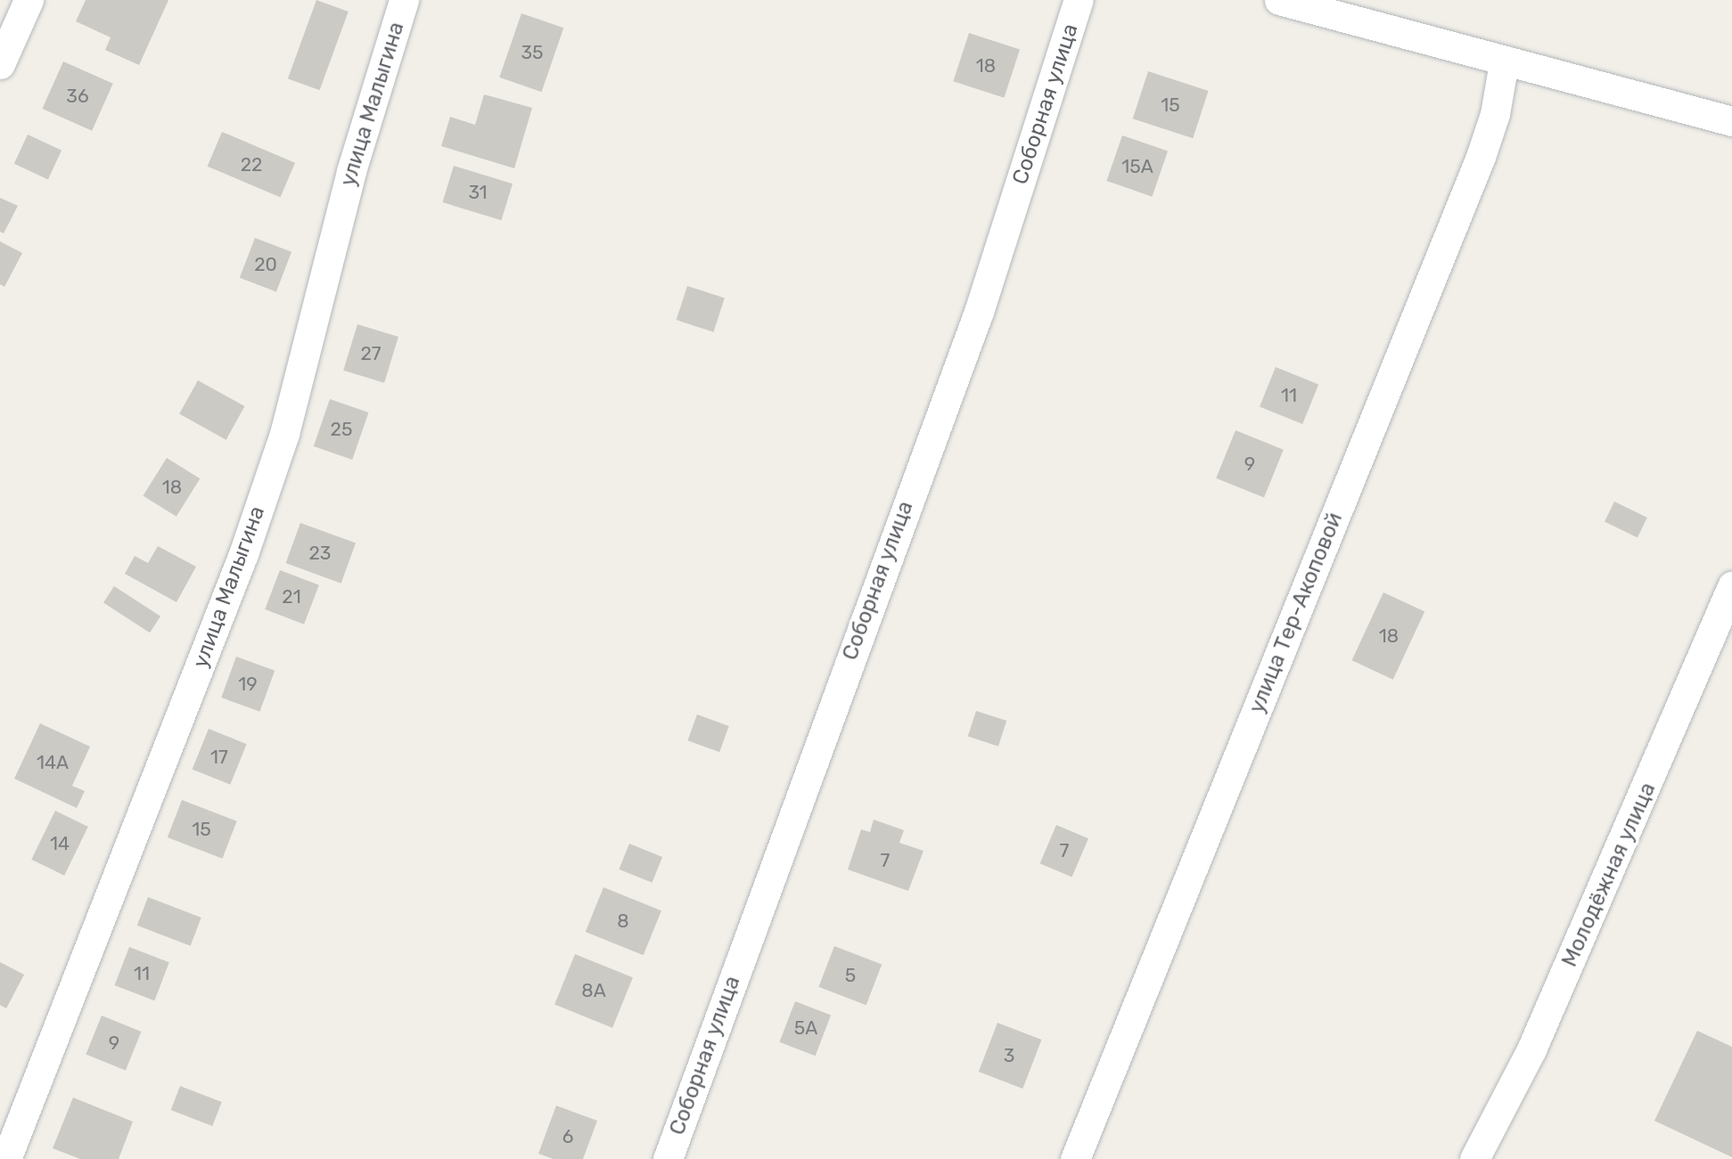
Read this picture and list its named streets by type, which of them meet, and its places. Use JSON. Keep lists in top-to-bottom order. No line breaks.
{"streets":{"street":["улица Малыгина","Соборная улица","улица Тер-Акоповой","Молодёжная улица"]},"house_numbers":["35","18","36","15","22","15А","31","20","27","11","25","9","18","23","21","18","19","17","14А","15","14","7","7","8","11","5","8А","5А","9","3","6"]}
